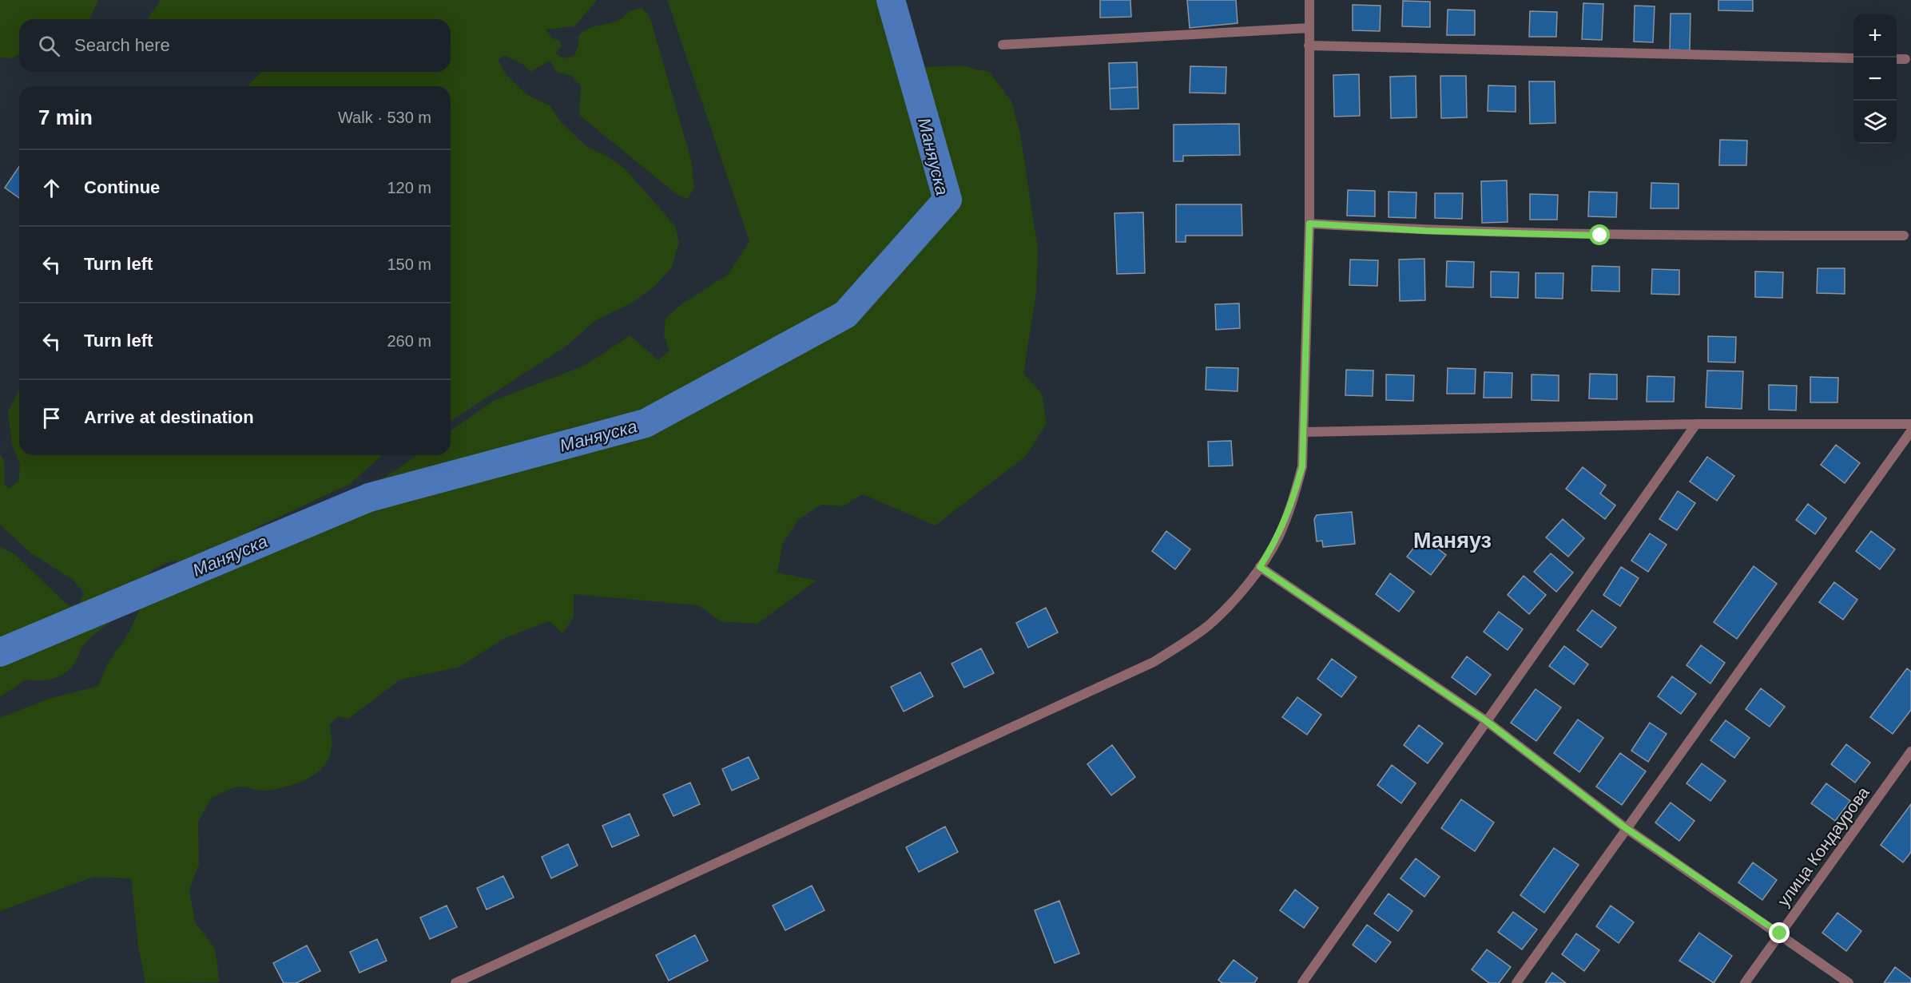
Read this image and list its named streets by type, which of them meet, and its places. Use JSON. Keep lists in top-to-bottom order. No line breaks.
{"streets":{"street":["улица Кондаурова"]},"districts":["Маняуз"],"water":["Маняуска"],"page":{"map_buttons":["+","−"],"search":"Search here","heading":["7 min","Walk · 530 m"],"list":[["Continue","120 m"],["Turn left","150 m"],["Turn left","260 m"],"Arrive at destination"]}}
